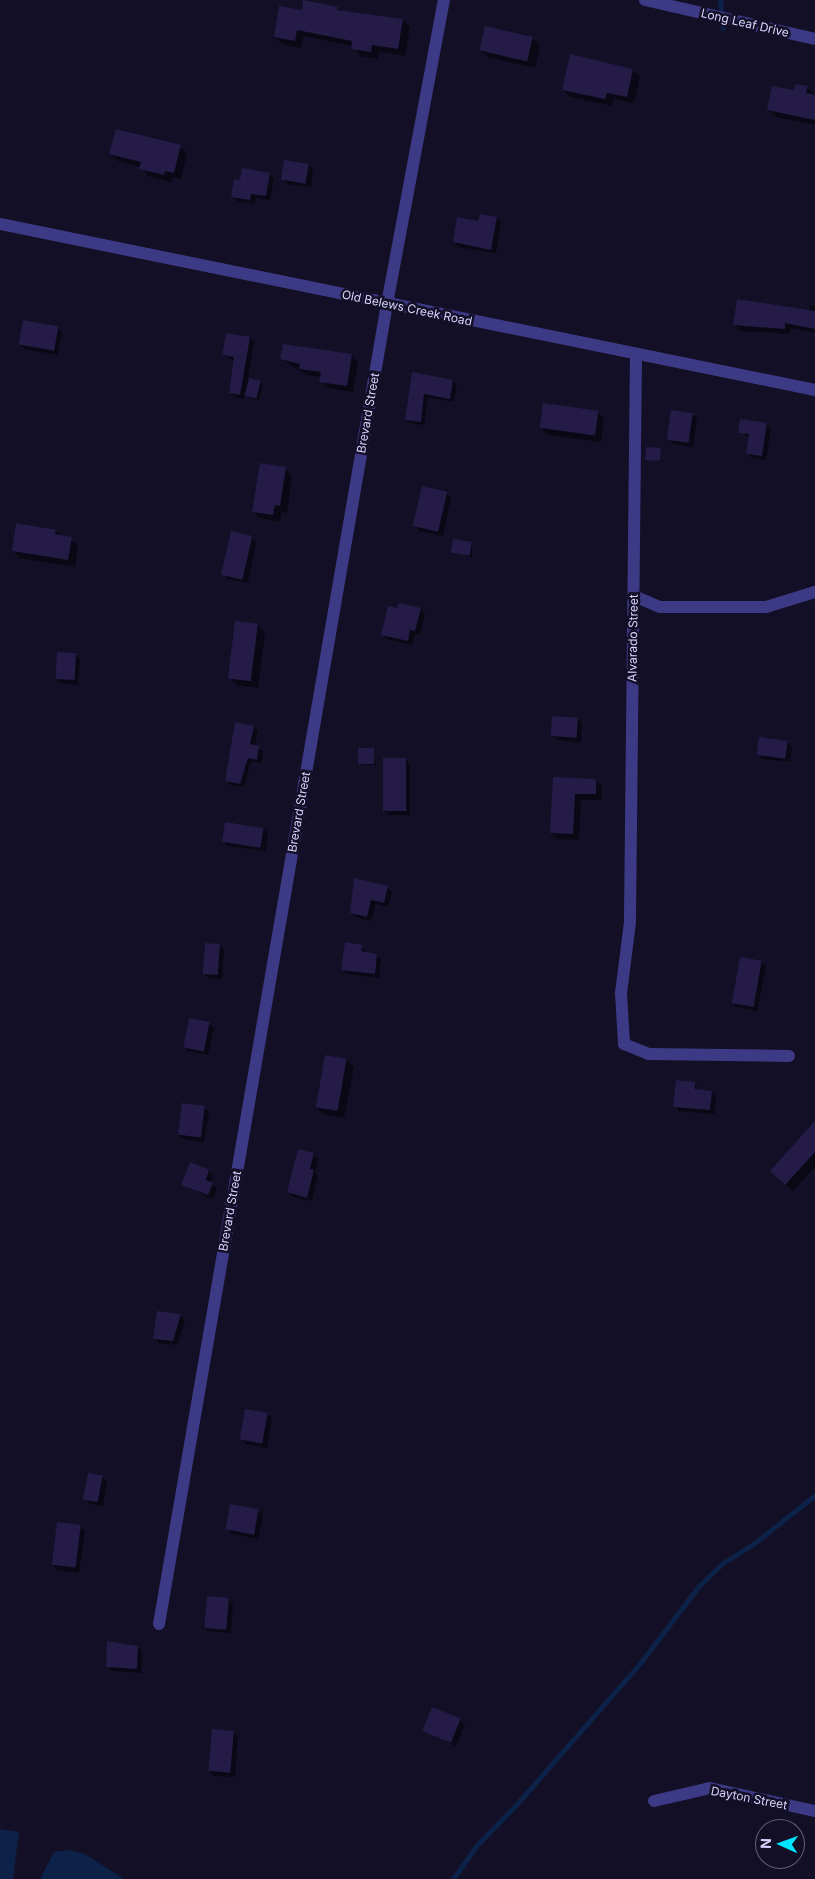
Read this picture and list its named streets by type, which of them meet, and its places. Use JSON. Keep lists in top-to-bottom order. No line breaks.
{"streets":{"street":["Long Leaf Drive","Old Belews Creek Road","Brevard Street","Alvarado Street","Dayton Street"]},"crossings":[["Old Belews Creek Road","Brevard Street"],["Old Belews Creek Road","Alvarado Street"]],"north":"left"}
